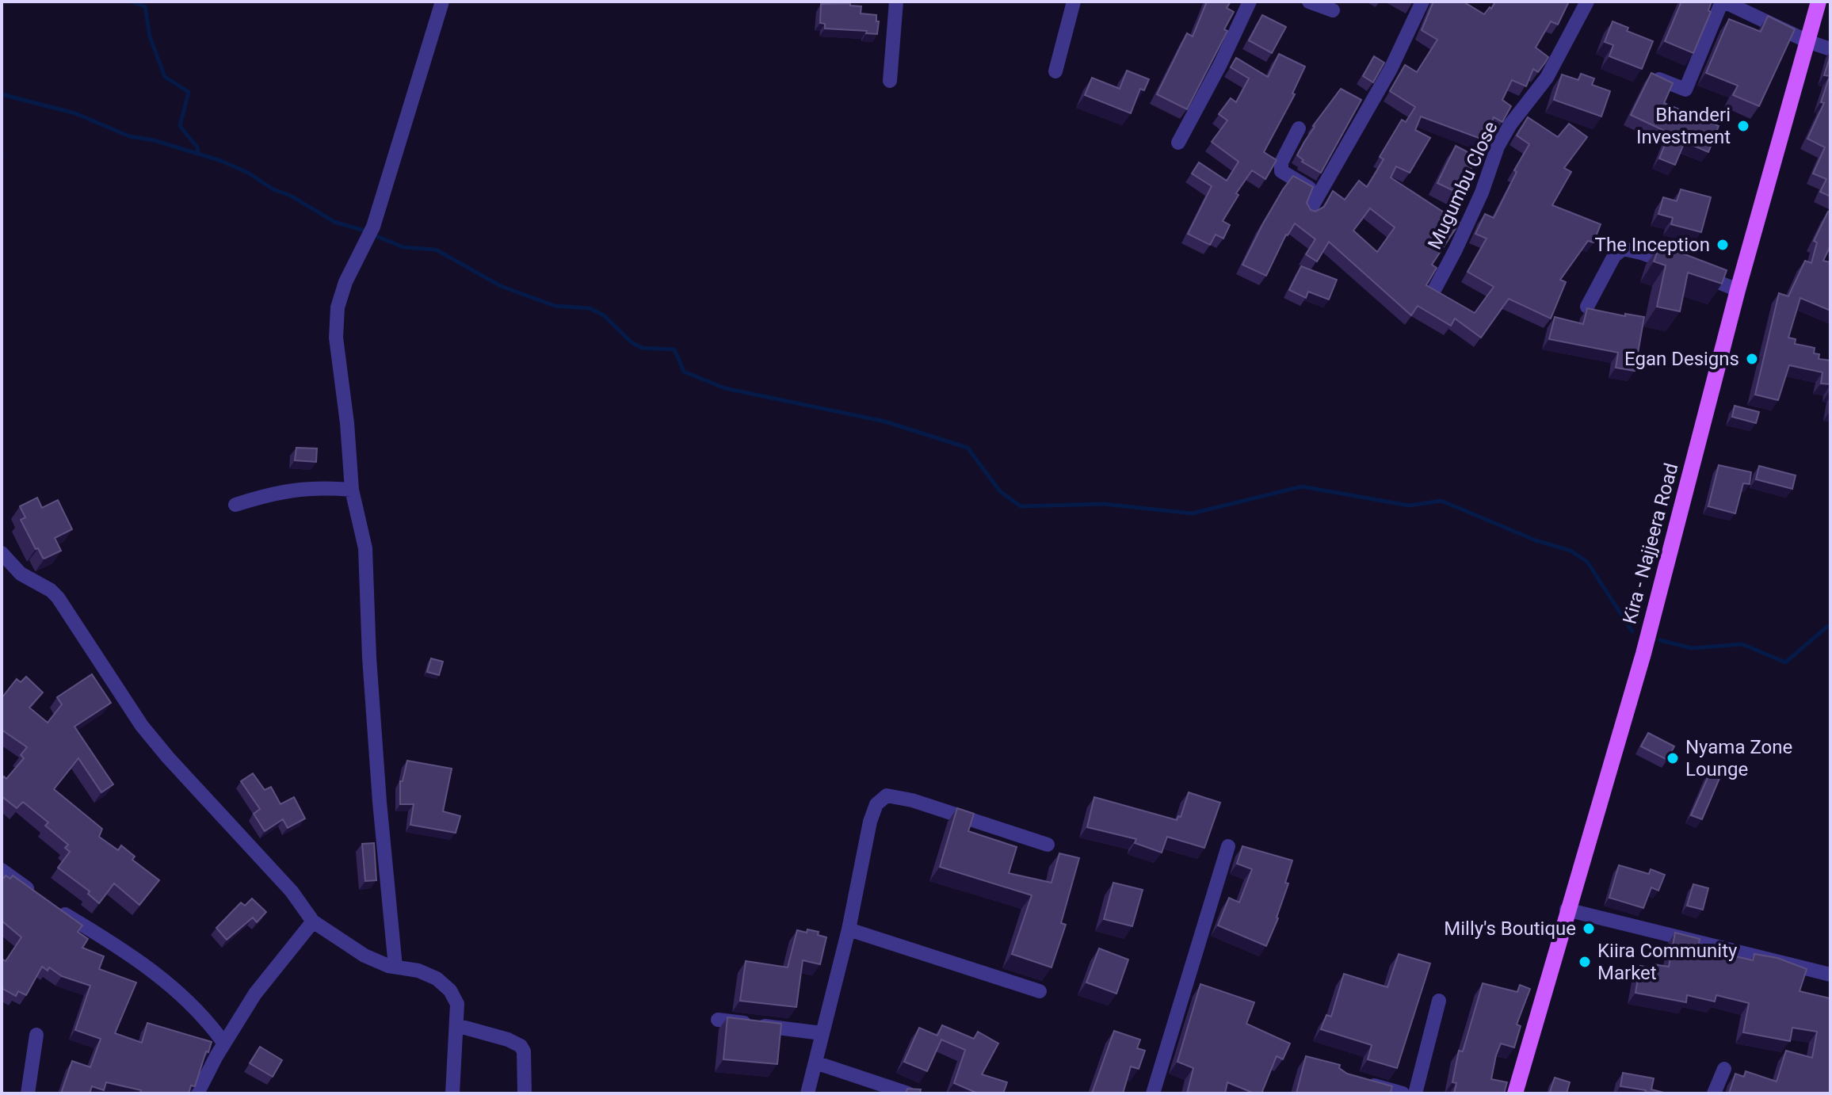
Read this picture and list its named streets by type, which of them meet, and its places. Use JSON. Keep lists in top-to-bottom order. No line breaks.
{"streets":{"main road":["Kira - Najjeera Road"],"street":["Mugumbu Close"]},"places":["Bhanderi Investment","The Inception","Egan Designs","Nyama Zone Lounge","Milly's Boutique","Kiira Community Market"]}
